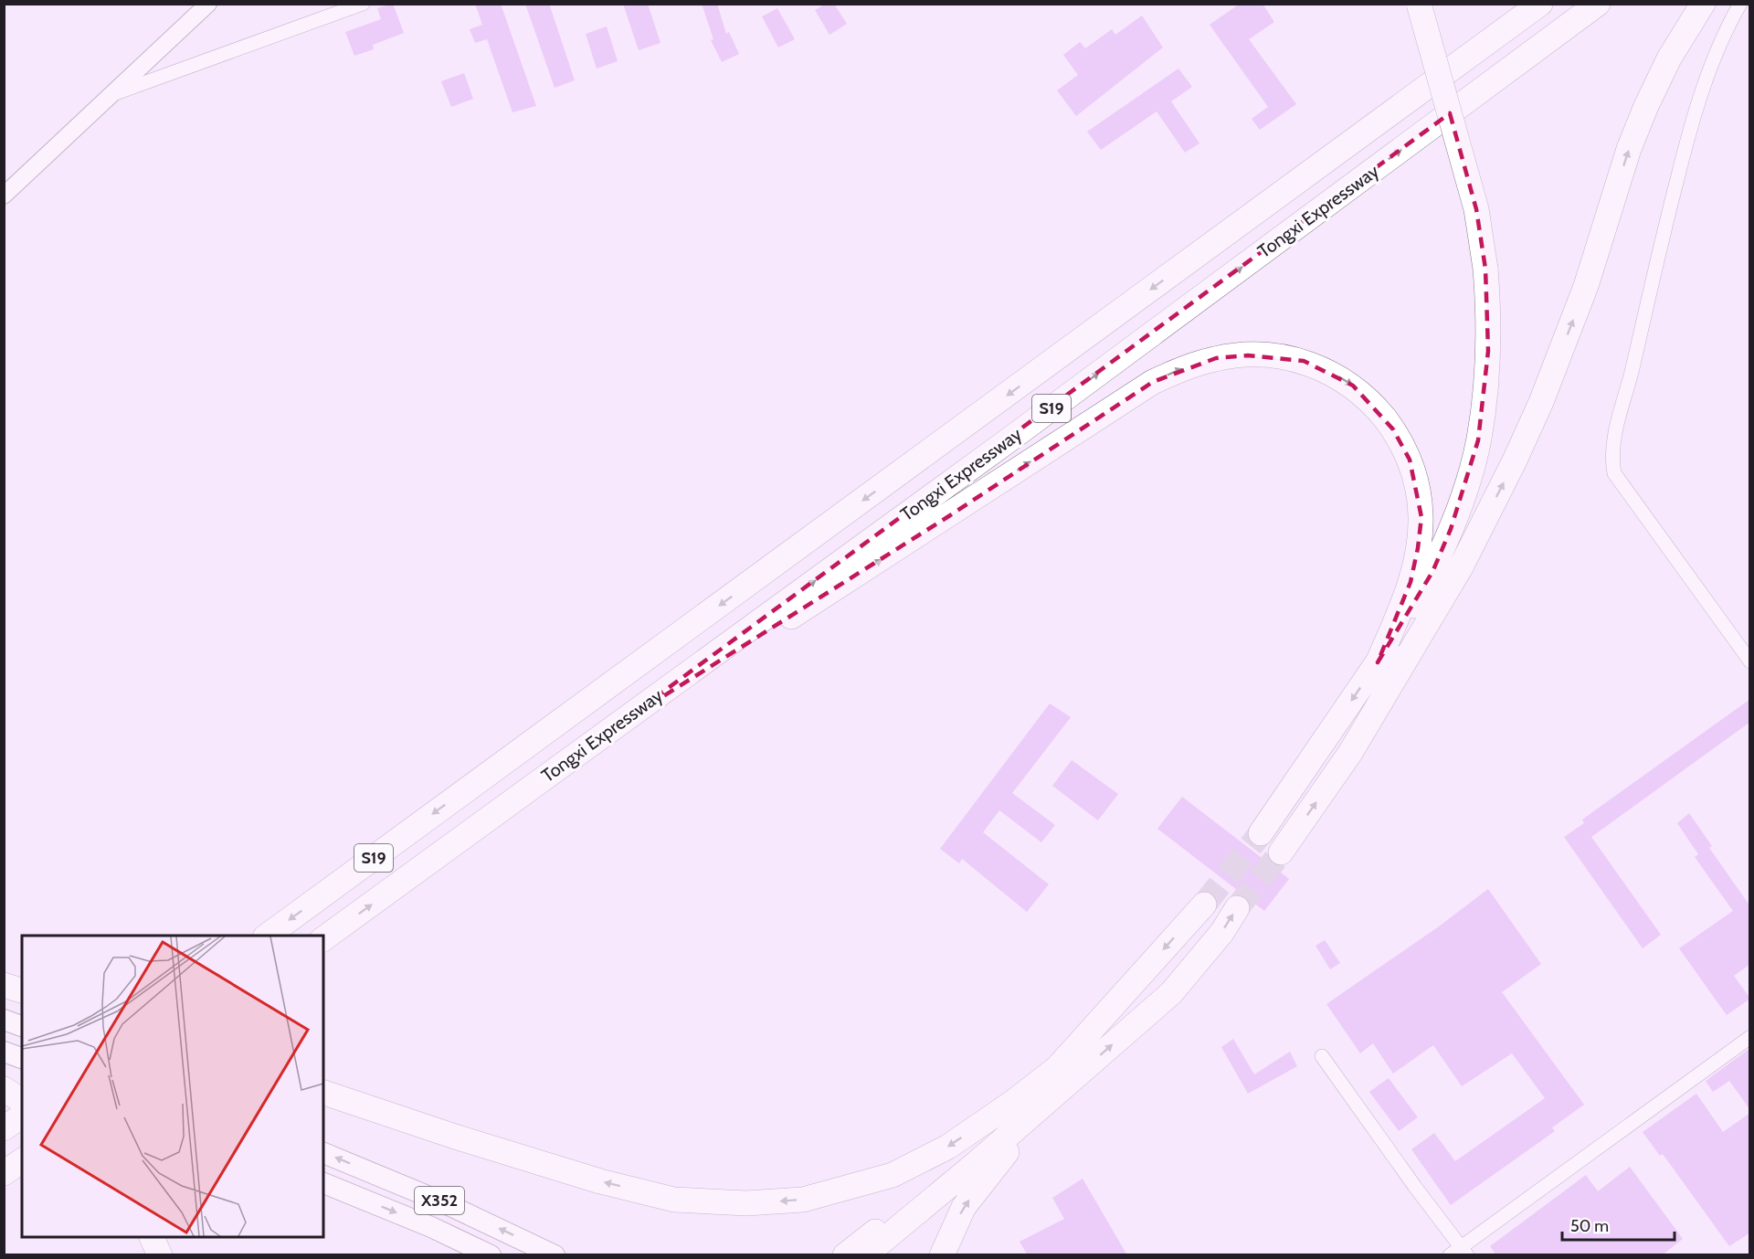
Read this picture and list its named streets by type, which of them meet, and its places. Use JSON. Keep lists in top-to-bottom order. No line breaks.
{"streets":{"highway":["Tongxi Expressway","S19"],"main road":["X352"]},"scale_bar":"50 m"}
